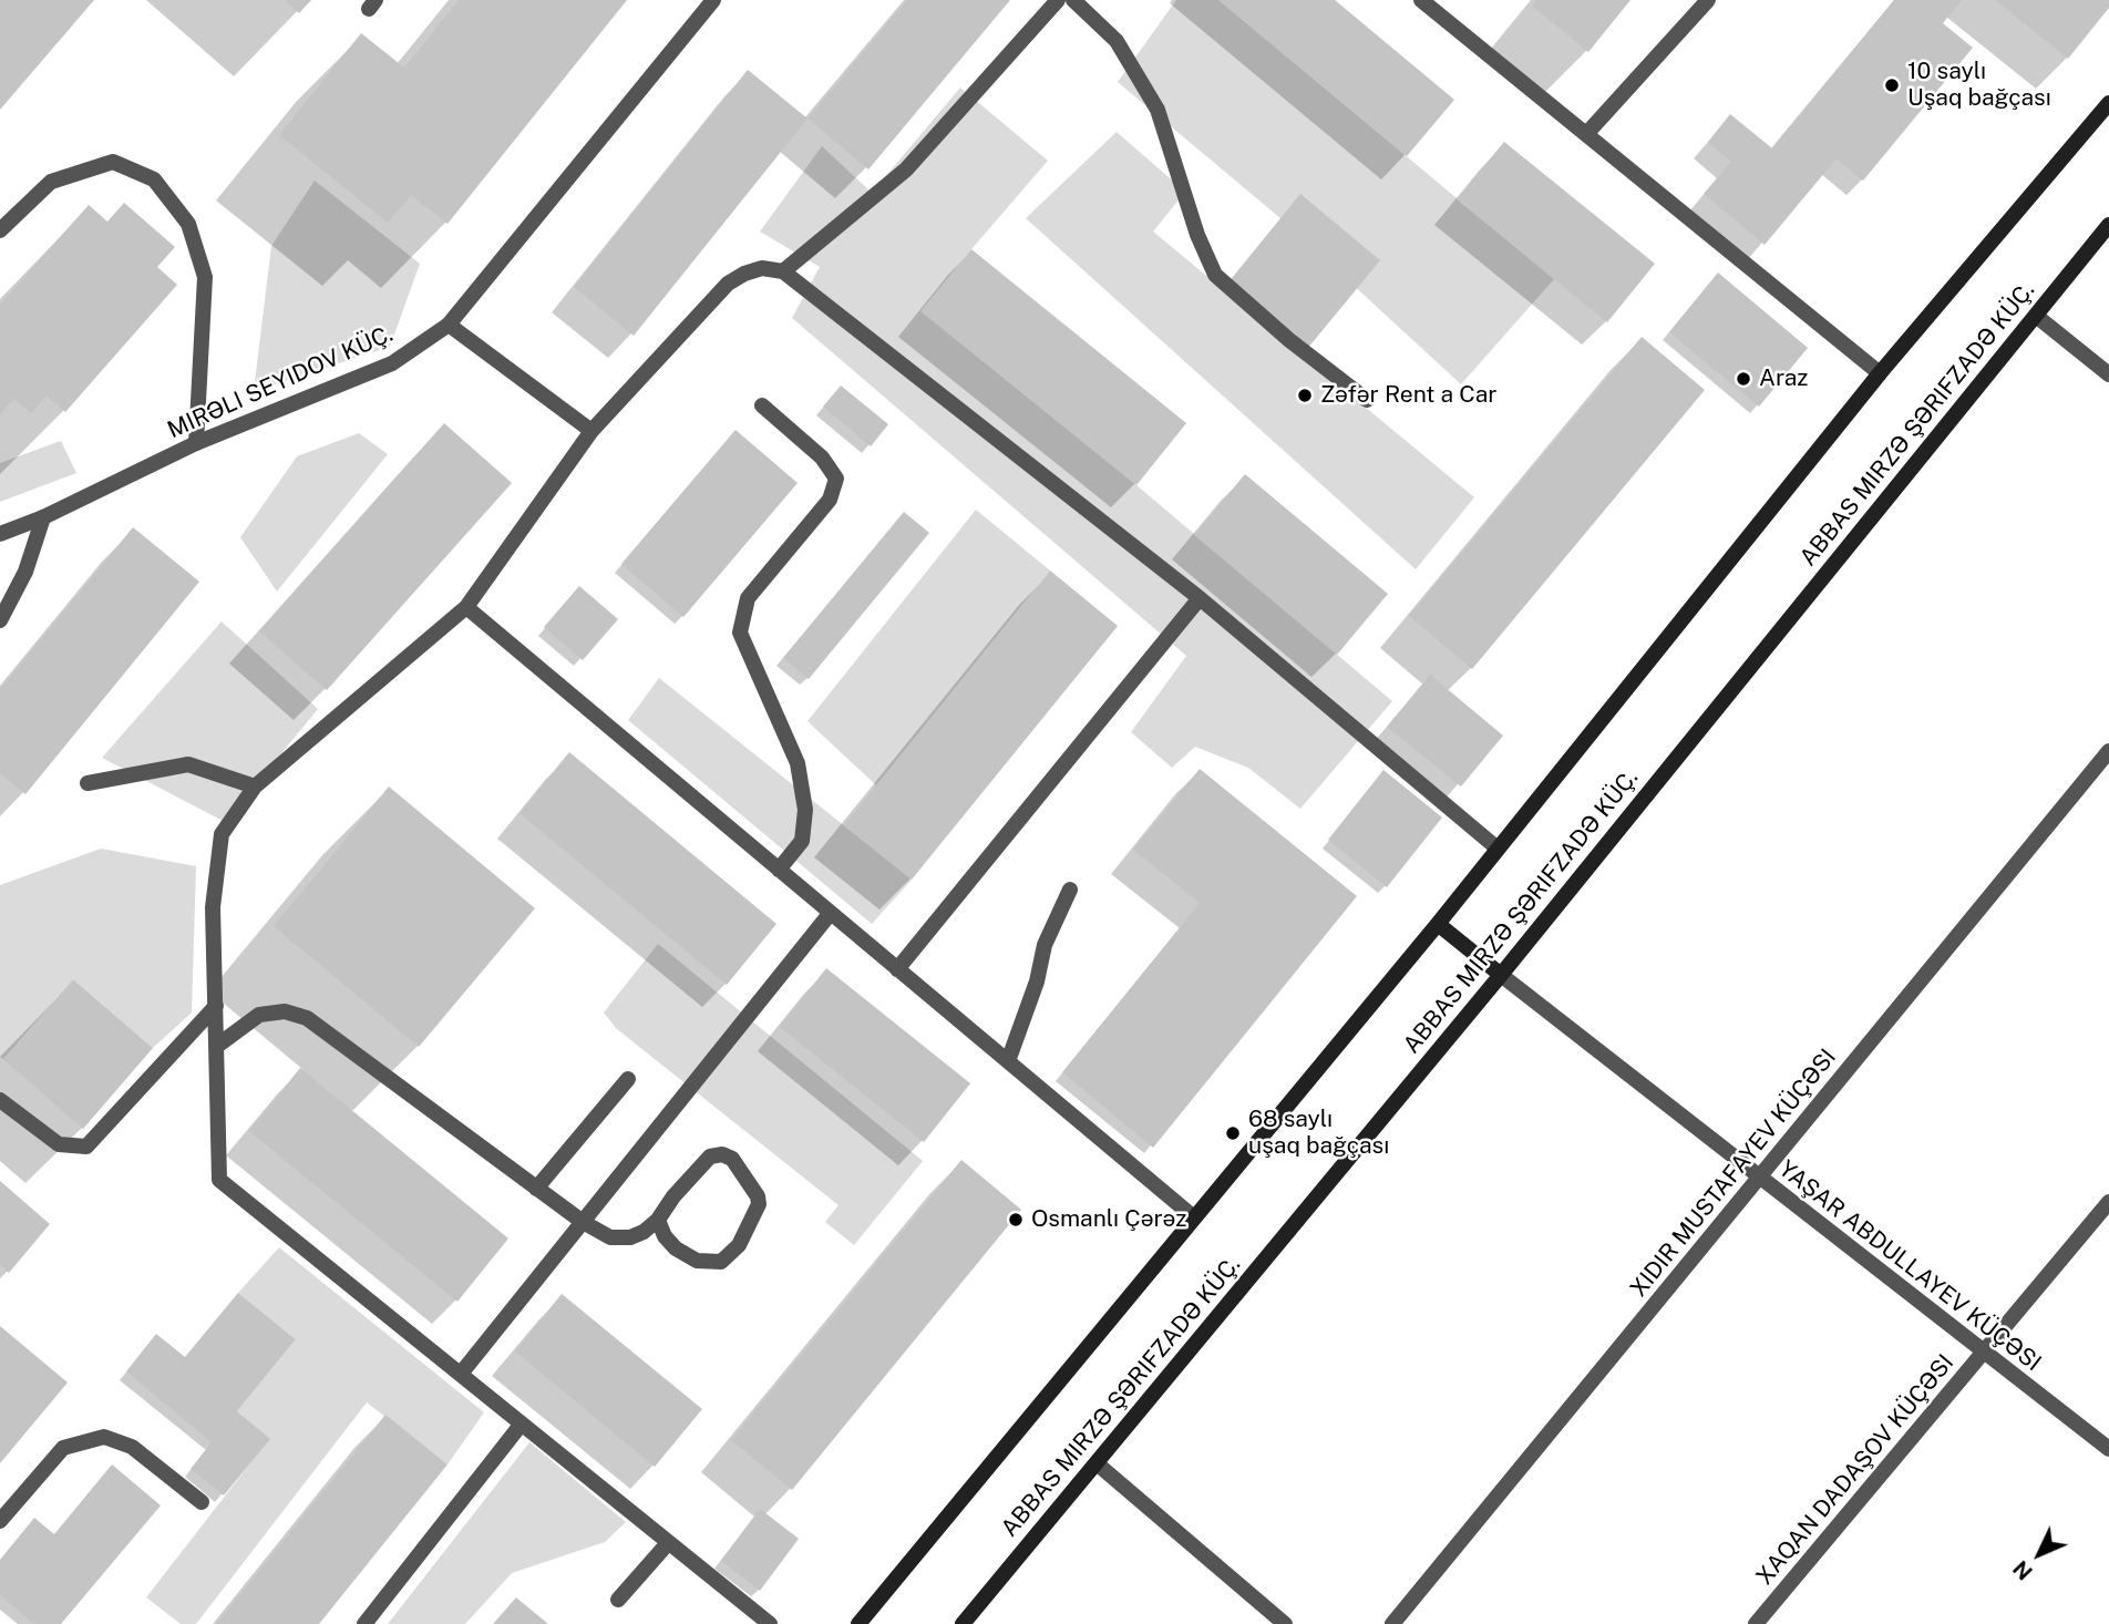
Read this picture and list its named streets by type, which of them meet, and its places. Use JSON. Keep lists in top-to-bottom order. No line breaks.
{"streets":{"main road":["ABBAS MIRZƏ ŞƏRIFZADƏ KÜÇ."],"street":["MIRƏLI SEYIDOV KÜÇ.","YAŞAR ABDULLAYEV KÜÇƏSI","XAQAN DADAŞOV KÜÇƏSI"]},"crossings":[["ABBAS MIRZƏ ŞƏRIFZADƏ KÜÇ.","YAŞAR ABDULLAYEV KÜÇƏSI"],["YAŞAR ABDULLAYEV KÜÇƏSI","XAQAN DADAŞOV KÜÇƏSI"]],"places":["10 saylı Uşaq bağçası","Araz","Zəfər Rent a Car","68 saylı uşaq bağçası","Osmanlı Çərəz"],"north":"bottom left"}
